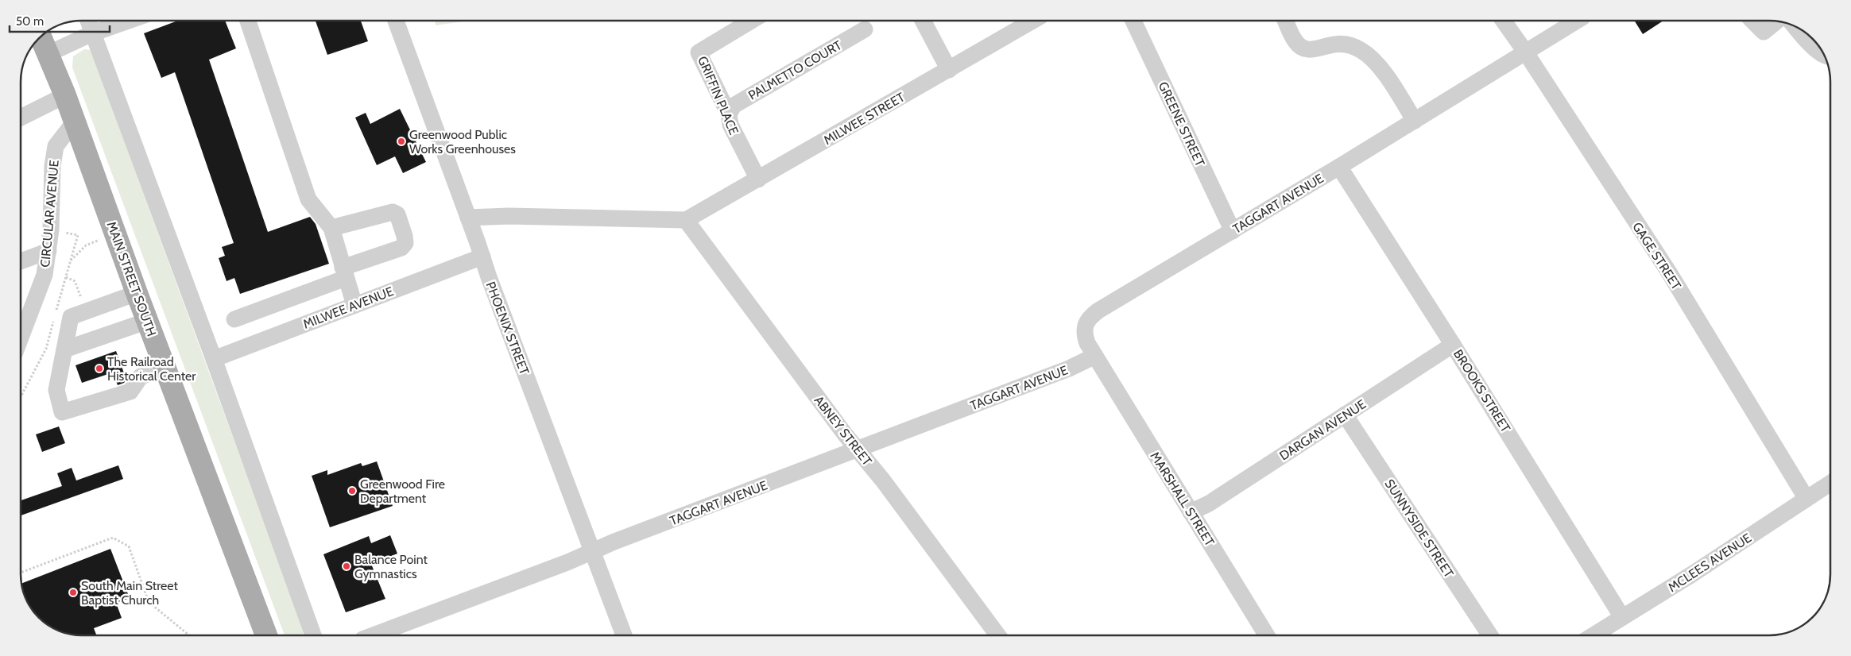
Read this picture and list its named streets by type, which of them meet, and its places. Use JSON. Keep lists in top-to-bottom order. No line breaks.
{"streets":{"main road":["MAIN STREET SOUTH"],"street":["PALMETTO COURT","GRIFFIN PLACE","MILWEE STREET","GREENE STREET","TAGGART AVENUE","CIRCULAR AVENUE","GAGE STREET","MILWEE AVENUE","PHOENIX STREET","BROOKS STREET","DARGAN AVENUE","ABNEY STREET","MARSHALL STREET","SUNNYSIDE STREET","MCLEES AVENUE"]},"crossings":[["PALMETTO COURT","GRIFFIN PLACE"],["GRIFFIN PLACE","MILWEE STREET"],["MILWEE STREET","ABNEY STREET"],["GREENE STREET","TAGGART AVENUE"],["TAGGART AVENUE","GAGE STREET"],["TAGGART AVENUE","PHOENIX STREET"],["TAGGART AVENUE","BROOKS STREET"],["TAGGART AVENUE","ABNEY STREET"],["TAGGART AVENUE","MARSHALL STREET"],["CIRCULAR AVENUE","MAIN STREET SOUTH"],["GAGE STREET","MCLEES AVENUE"],["MILWEE AVENUE","PHOENIX STREET"],["BROOKS STREET","DARGAN AVENUE"],["BROOKS STREET","MCLEES AVENUE"],["DARGAN AVENUE","MARSHALL STREET"],["DARGAN AVENUE","SUNNYSIDE STREET"]],"places":["Greenwood Public Works Greenhouses","The Railroad Historical Center","Greenwood Fire Department","Balance Point Gymnastics","South Main Street Baptist Church"],"scale_bar":"50 m"}
